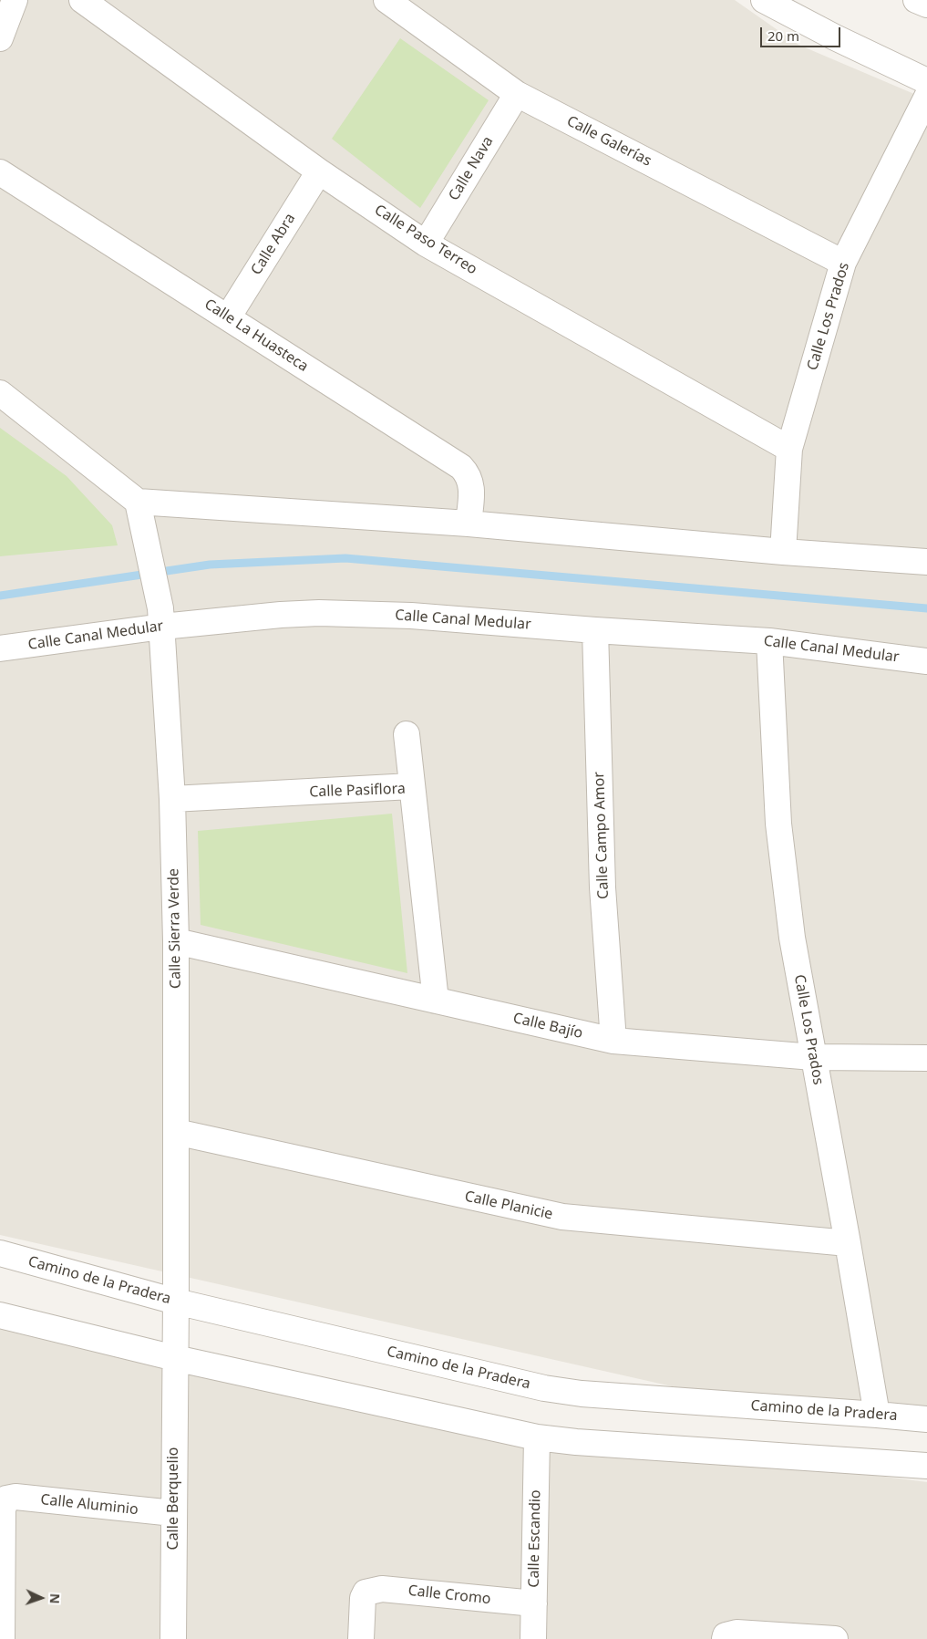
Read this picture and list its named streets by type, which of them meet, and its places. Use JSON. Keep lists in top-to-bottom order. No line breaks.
{"streets":{"street":["Calle Galerías","Calle Nava","Calle Paso Terreo","Calle Abra","Calle Los Prados","Calle La Huasteca","Calle Canal Medular","Calle Pasiflora","Calle Campo Amor","Calle Sierra Verde","Calle Bajío","Calle Planicie","Camino de la Pradera","Calle Berquelio","Calle Aluminio","Calle Escandio","Calle Cromo"]},"crossings":[["Calle Galerías","Calle Nava"],["Calle Galerías","Calle Los Prados"],["Calle Nava","Calle Paso Terreo"],["Calle Paso Terreo","Calle Abra"],["Calle Paso Terreo","Calle Los Prados"],["Calle Abra","Calle La Huasteca"],["Calle Los Prados","Calle Canal Medular"],["Calle Los Prados","Calle Bajío"],["Calle Los Prados","Calle Planicie"],["Calle Los Prados","Camino de la Pradera"],["Calle Canal Medular","Calle Campo Amor"],["Calle Canal Medular","Calle Sierra Verde"],["Calle Pasiflora","Calle Sierra Verde"],["Calle Pasiflora","Calle Bajío"],["Calle Campo Amor","Calle Bajío"],["Calle Sierra Verde","Calle Bajío"],["Calle Sierra Verde","Calle Planicie"],["Calle Sierra Verde","Camino de la Pradera"],["Calle Sierra Verde","Calle Berquelio"],["Calle Berquelio","Calle Aluminio"],["Calle Escandio","Calle Cromo"]],"scale_bar":"20 m","north":"right"}
